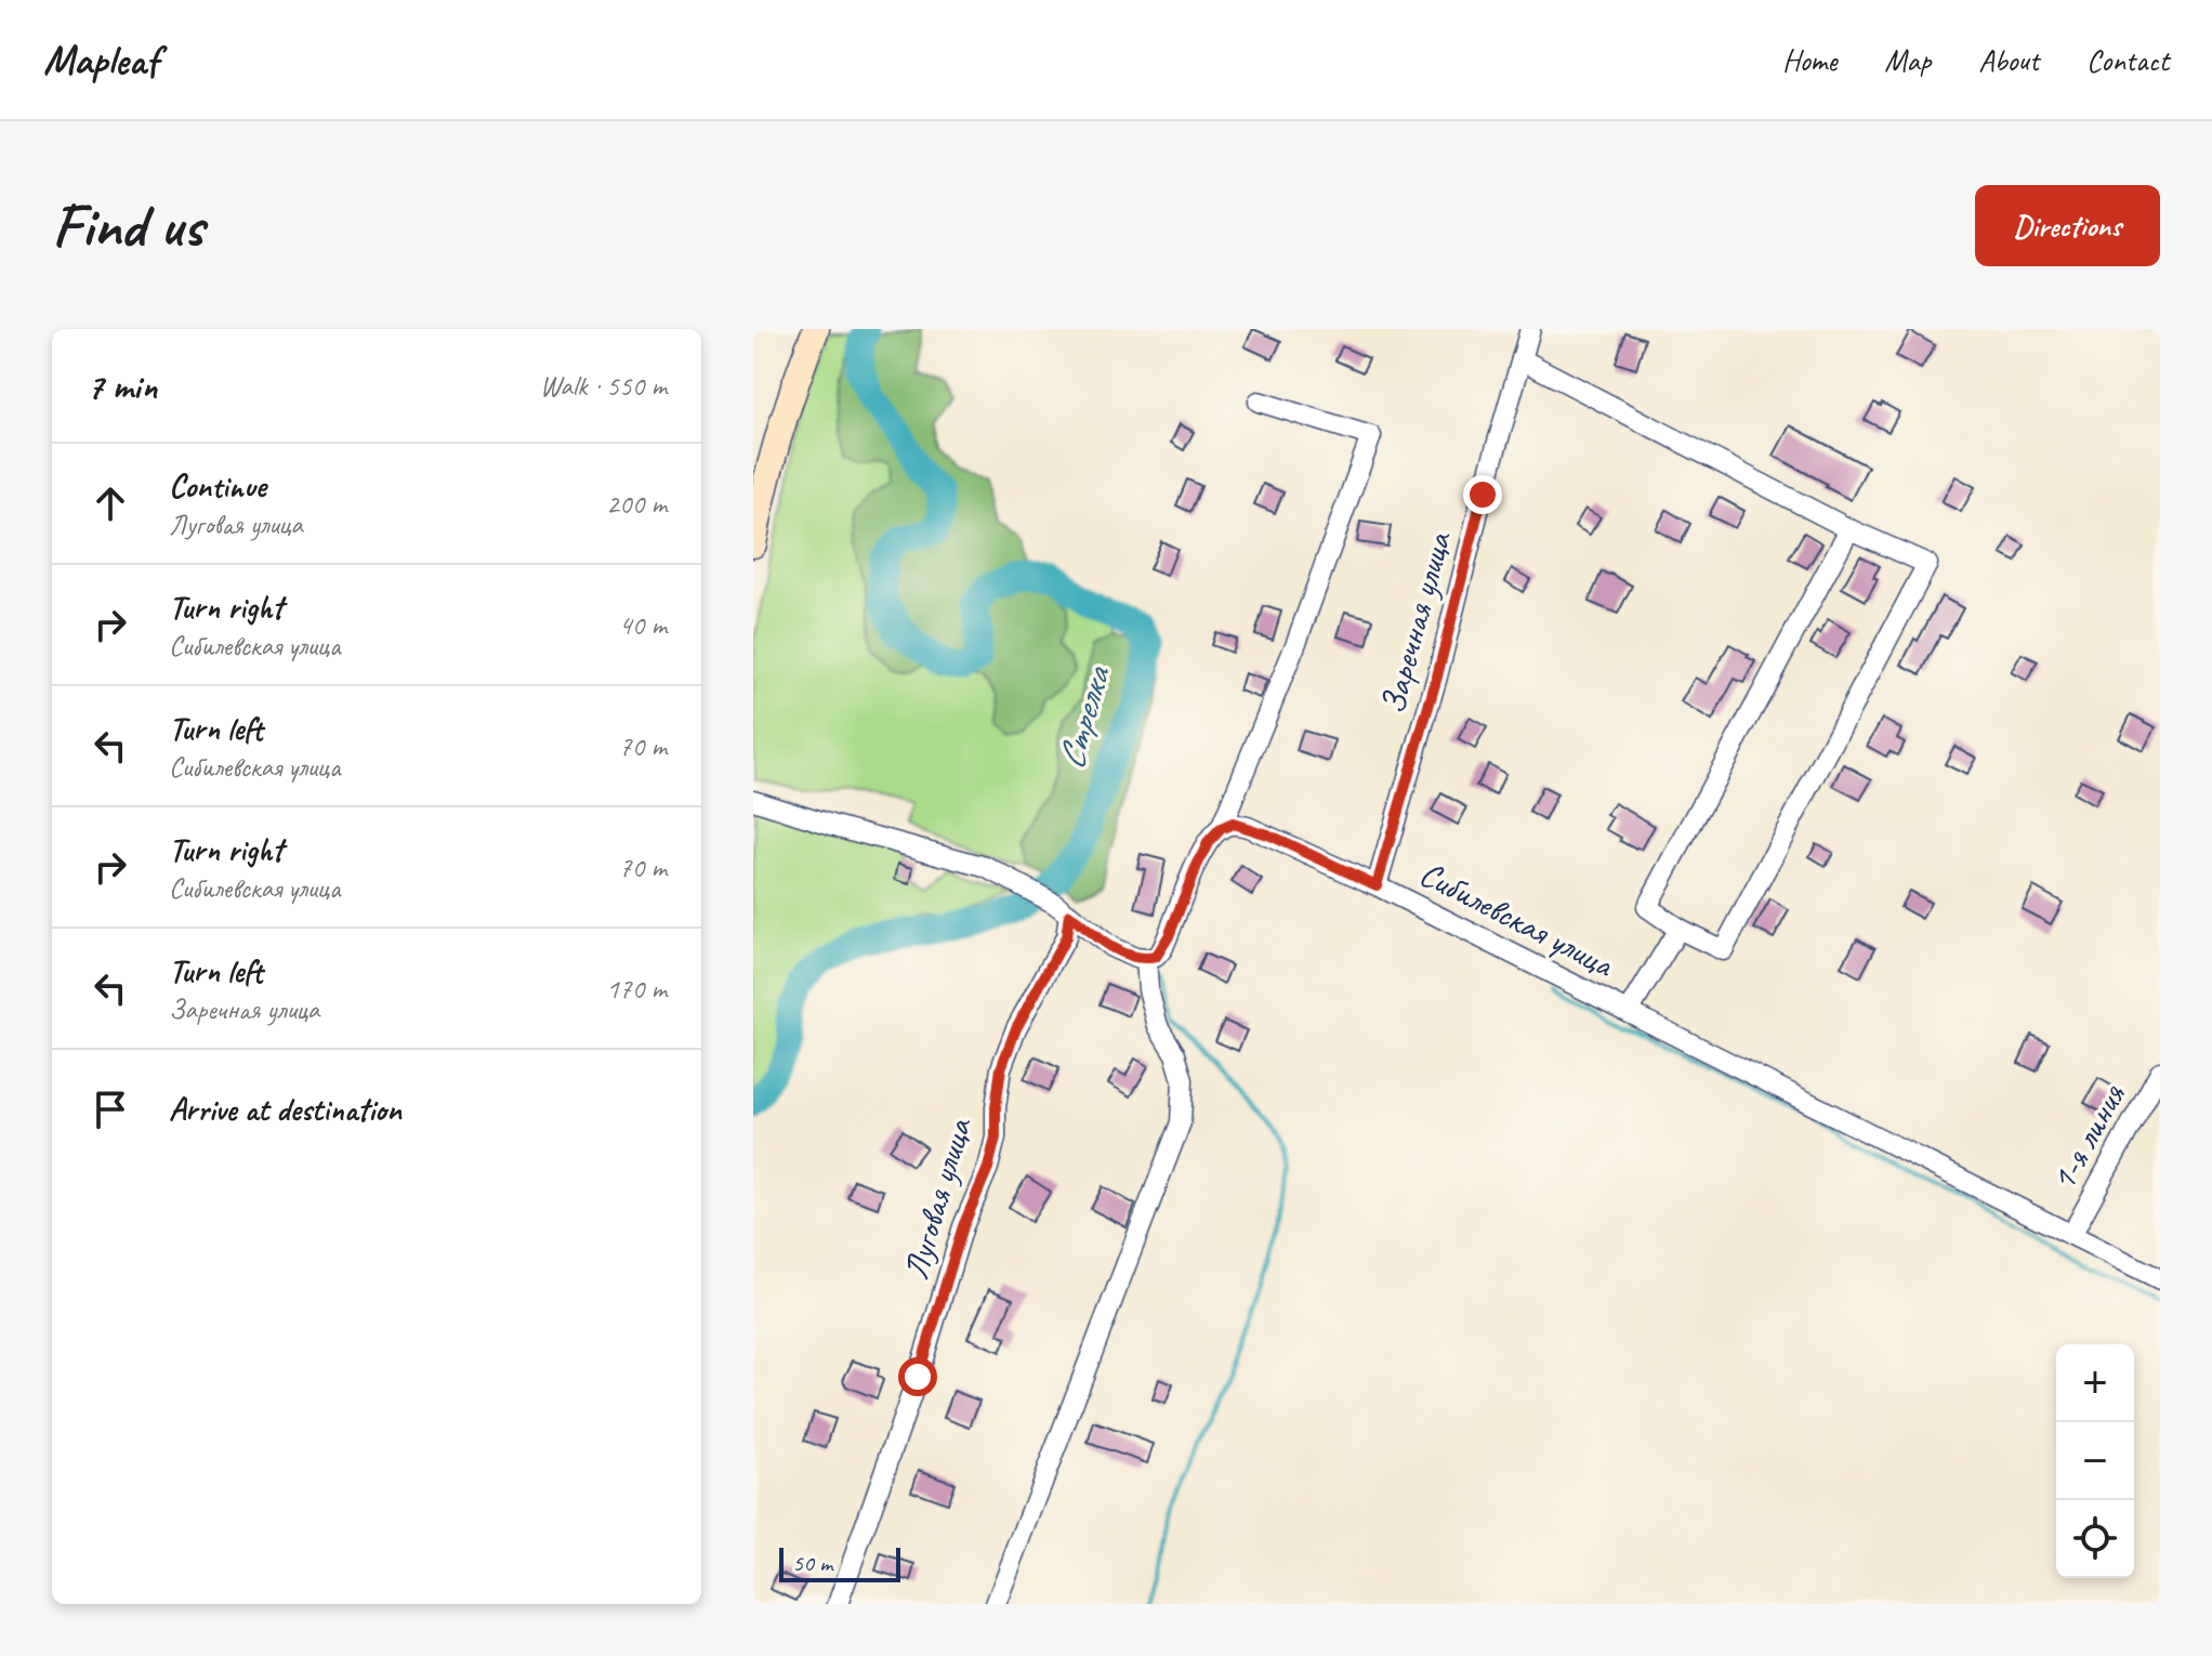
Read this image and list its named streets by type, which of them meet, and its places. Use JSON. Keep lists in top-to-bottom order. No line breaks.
{"streets":{"street":["Заречная улица","Сибилевская улица","1-я линия","Луговая улица"]},"crossings":[["Заречная улица","Сибилевская улица"],["Сибилевская улица","1-я линия"]],"water":["Стрелка"],"scale_bar":"50 m","page":{"header":"Mapleaf","nav":["Home","Map","About","Contact"],"buttons":"Directions","title":"Find us","heading":["7 min","Walk · 550 m"],"list":[["Continue","Луговая улица","200 m"],["Turn right","Сибилевская улица","40 m"],["Turn left","Сибилевская улица","70 m"],["Turn right","Сибилевская улица","70 m"],["Turn left","Заречная улица","170 m"],"Arrive at destination"],"map_buttons":["+","−"],"scale":"50 m"}}
